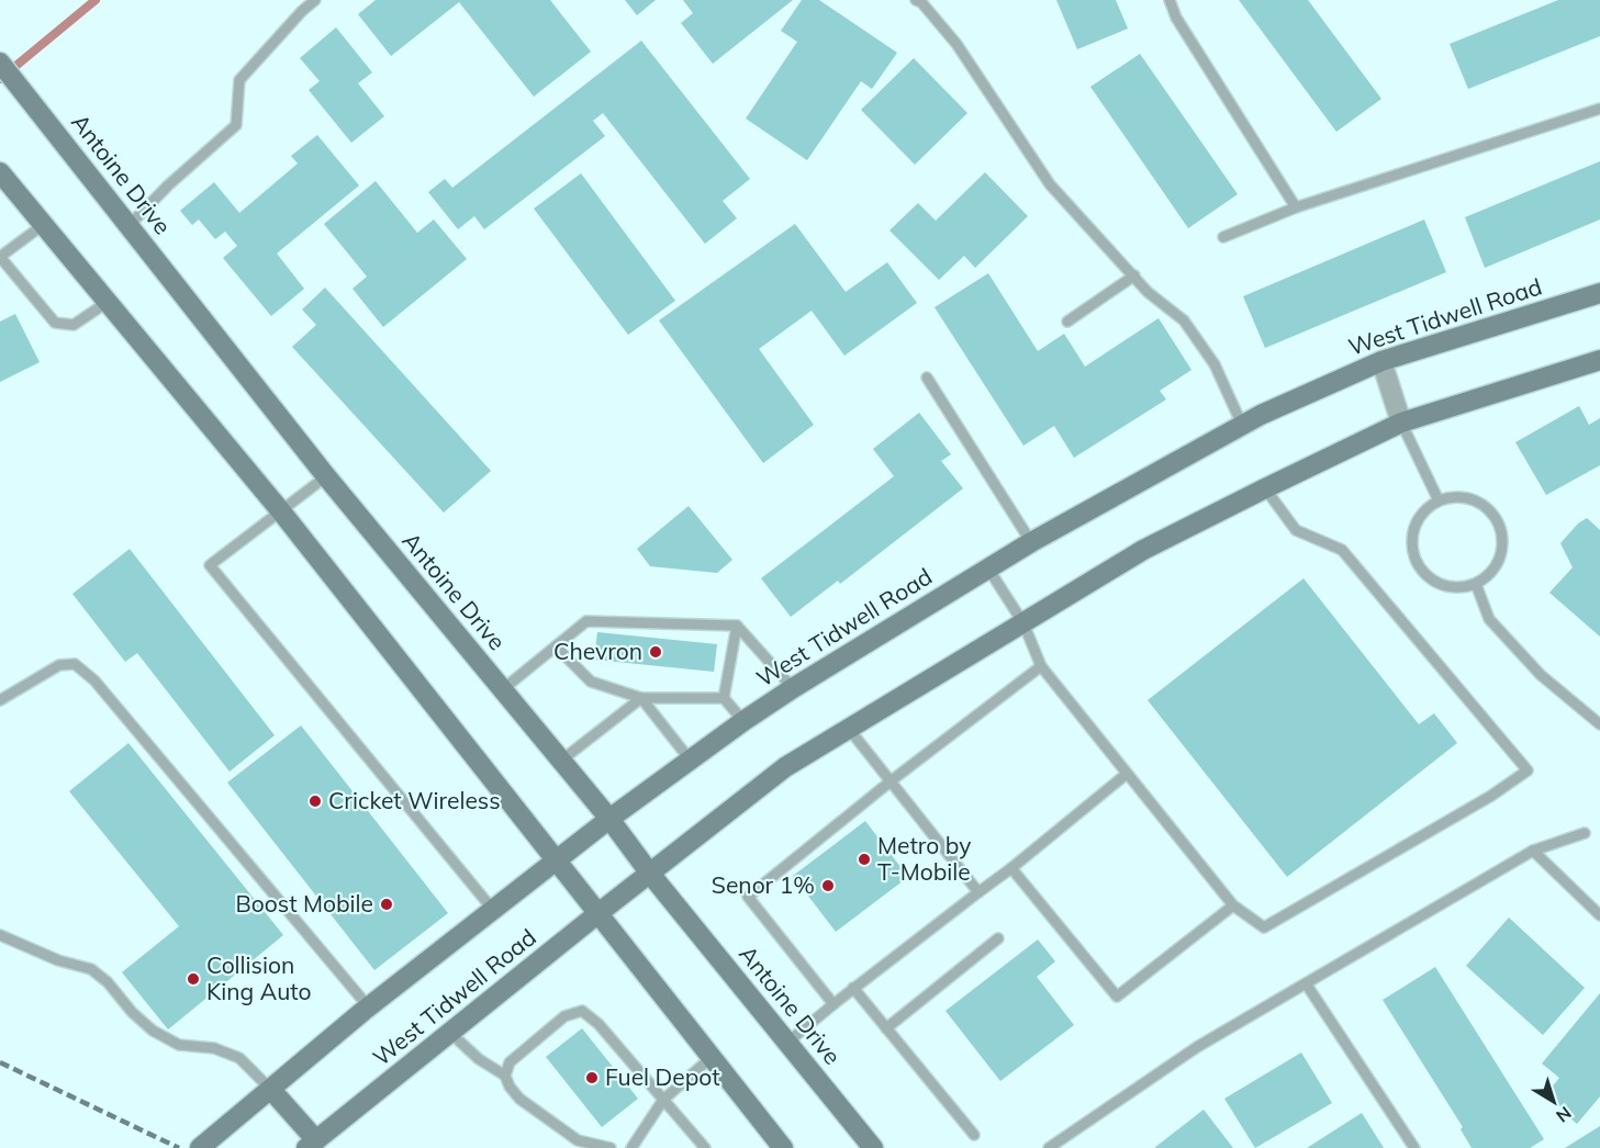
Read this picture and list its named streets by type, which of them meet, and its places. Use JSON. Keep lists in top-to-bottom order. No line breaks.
{"streets":{"main road":["Antoine Drive","West Tidwell Road"]},"crossings":[["Antoine Drive","West Tidwell Road"]],"places":["Chevron","Cricket Wireless","Metro by T-Mobile","Senor 1%","Boost Mobile","Collision King Auto","Fuel Depot"],"north":"bottom right"}
